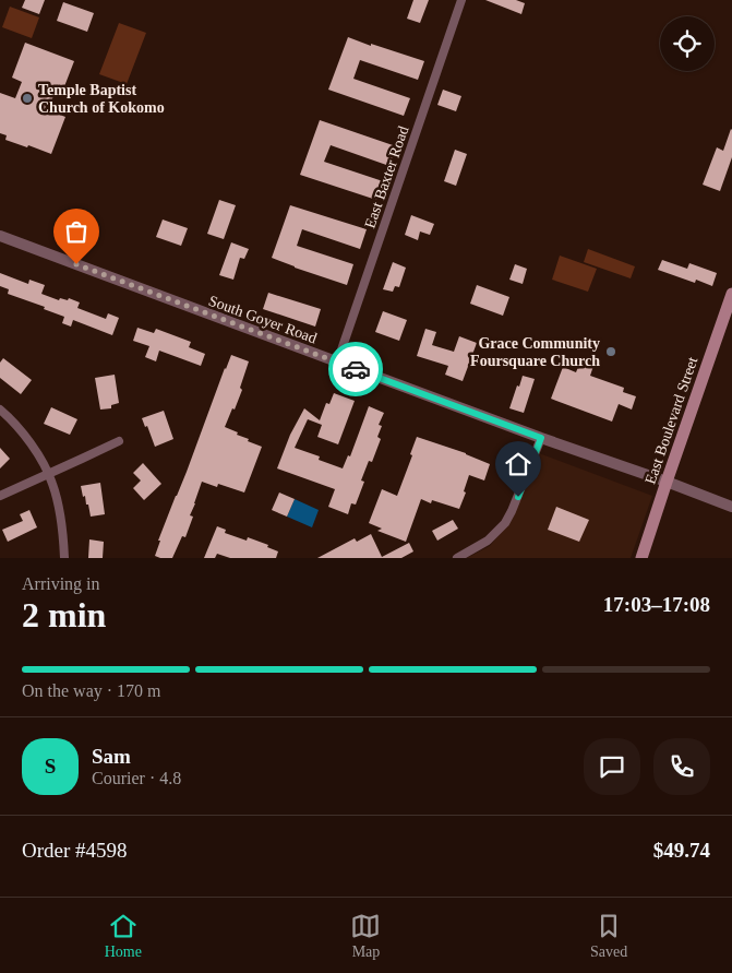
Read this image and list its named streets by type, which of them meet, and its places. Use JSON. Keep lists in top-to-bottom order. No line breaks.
{"streets":{"main road":["East Boulevard Street"],"street":["East Baxter Road","South Goyer Road"]},"crossings":[["East Baxter Road","South Goyer Road"],["South Goyer Road","East Boulevard Street"]],"places":["Temple Baptist Church of Kokomo","Grace Community Foursquare Church"],"page":{"heading":["2 min","Arriving in","17:03–17:08"],"panel":["Sam","Courier · 4.8","Order #4598","$49.74"],"bar":"On the way · 170 m","round":"S","tabs":["Home","Map","Saved"]}}
